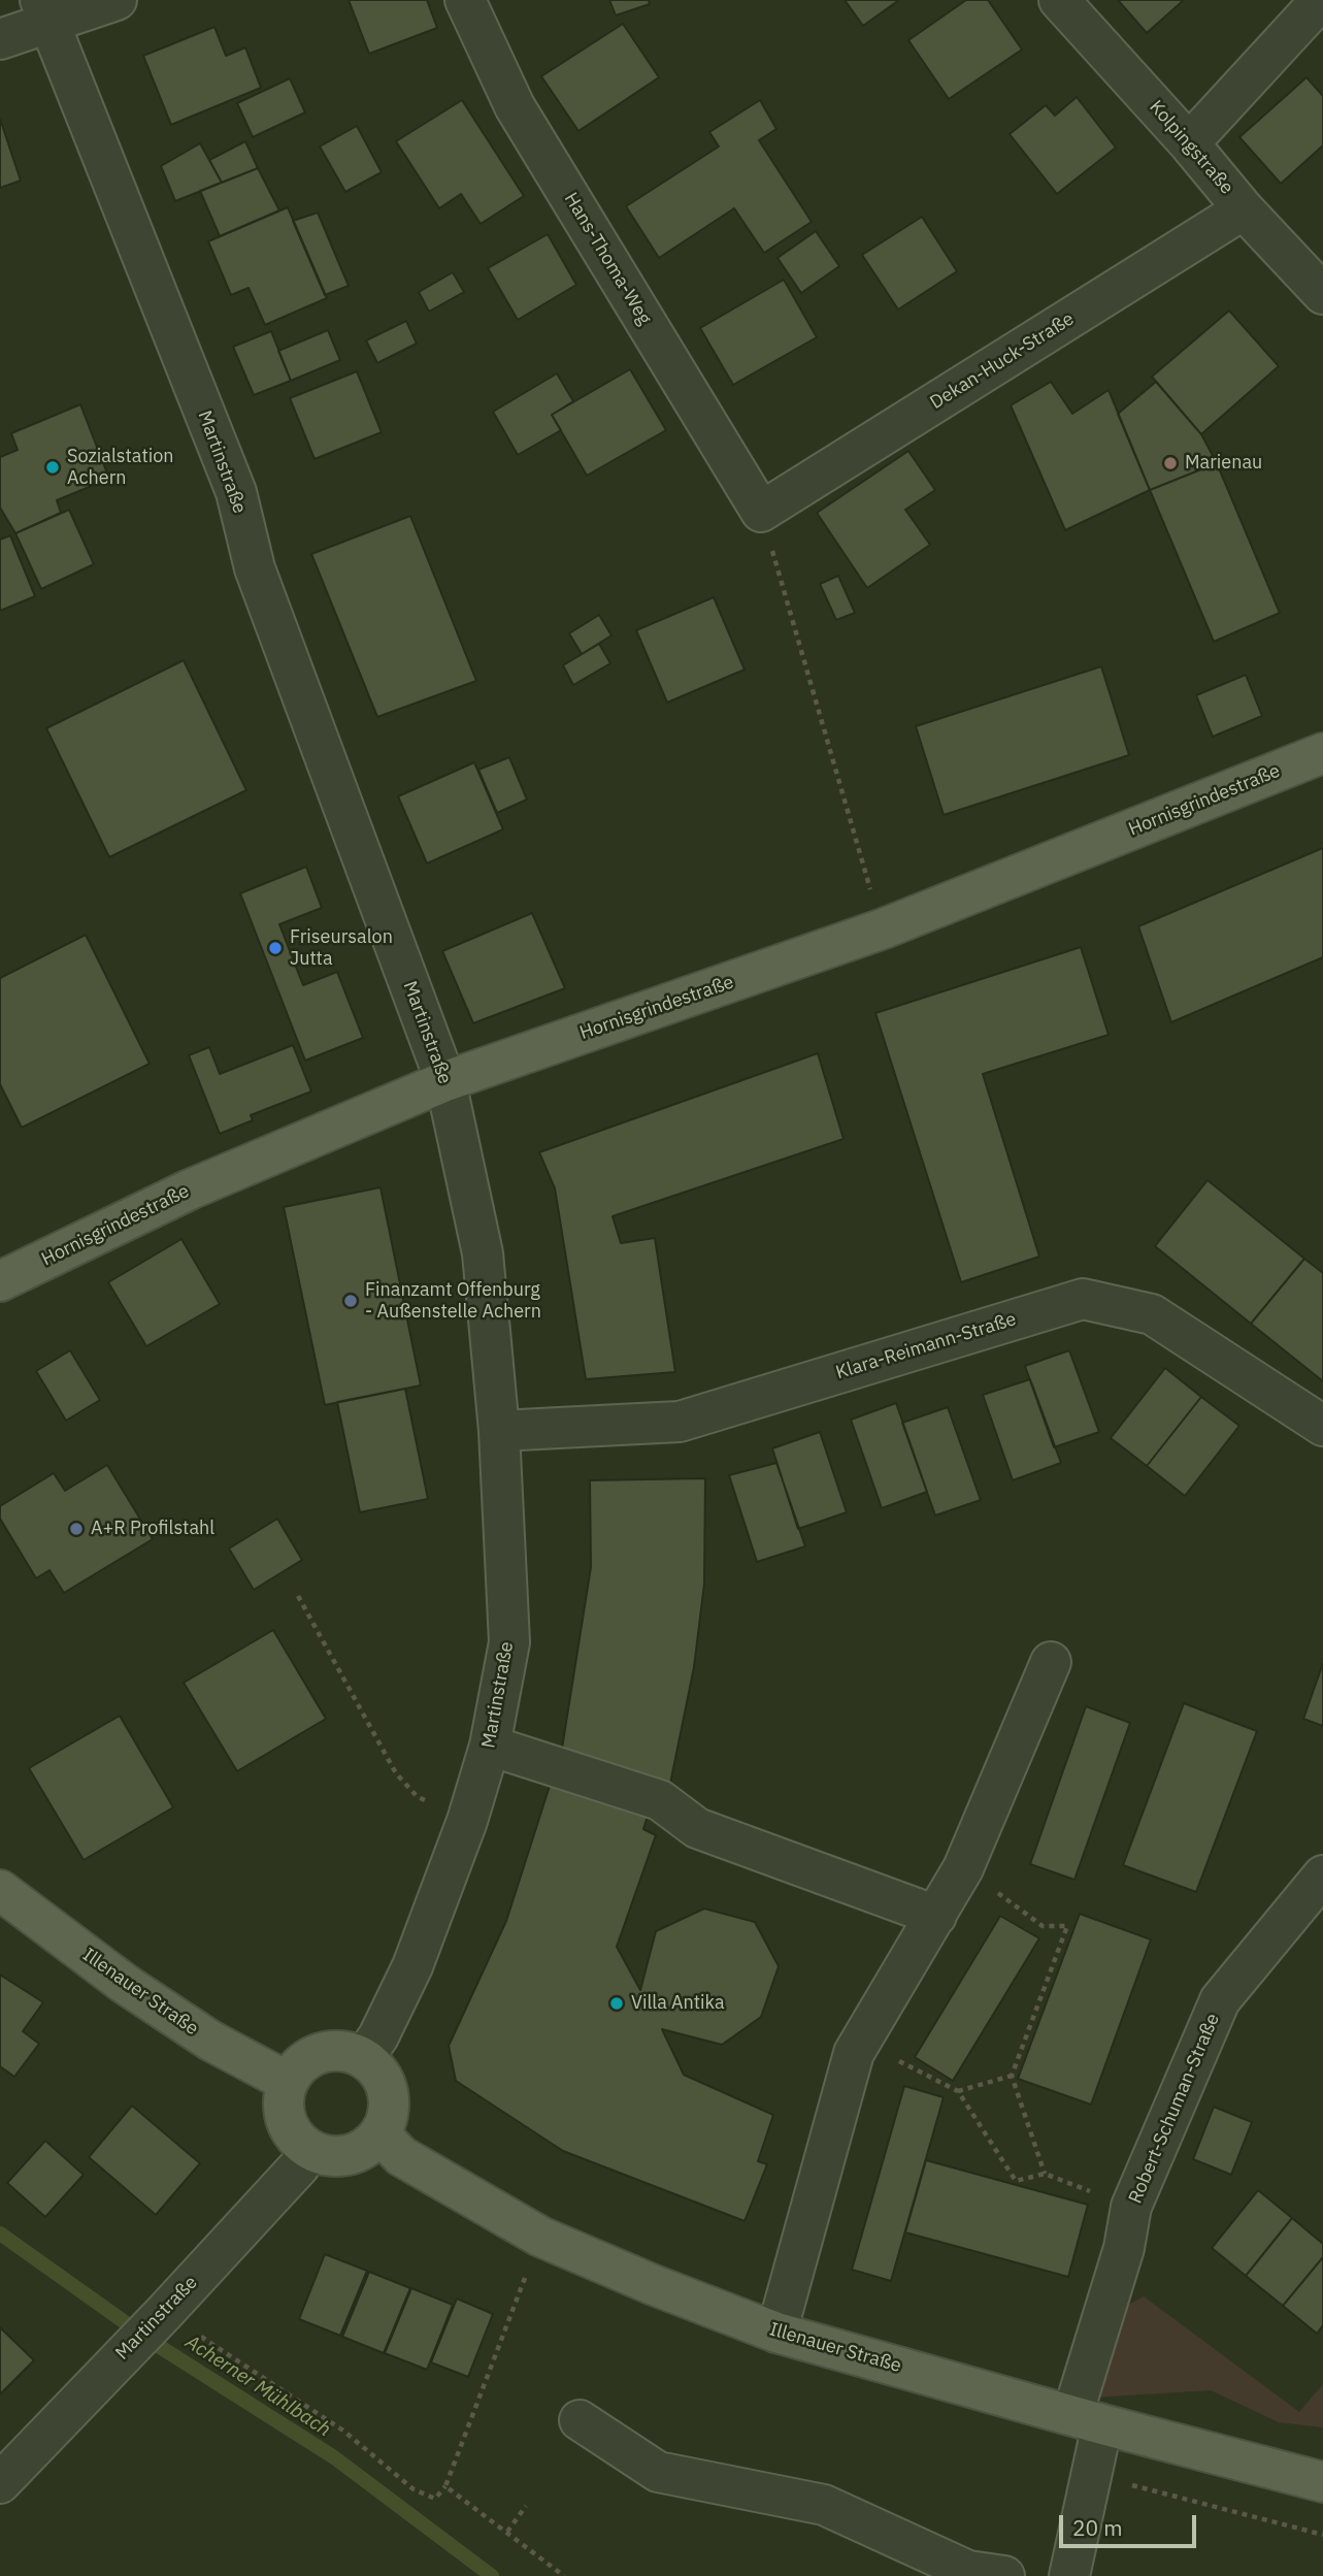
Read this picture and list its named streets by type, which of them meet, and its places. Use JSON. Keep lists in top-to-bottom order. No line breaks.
{"streets":{"main road":["Hornisgrindestraße","Illenauer Straße"],"street":["Kolpingstraße","Hans-Thoma-Weg","Dekan-Huck-Straße","Martinstraße","Klara-Reimann-Straße","Robert-Schuman-Straße"]},"crossings":[["Kolpingstraße","Dekan-Huck-Straße"],["Hans-Thoma-Weg","Dekan-Huck-Straße"],["Martinstraße","Hornisgrindestraße"],["Martinstraße","Klara-Reimann-Straße"],["Martinstraße","Illenauer Straße"],["Illenauer Straße","Robert-Schuman-Straße"]],"water":["Acherner Mühlbach"],"places":["Marienau","Sozialstation Achern","Friseursalon Jutta","Finanzamt Offenburg - Außenstelle Achern","A+R Profilstahl","Villa Antika"],"scale_bar":"20 m"}
